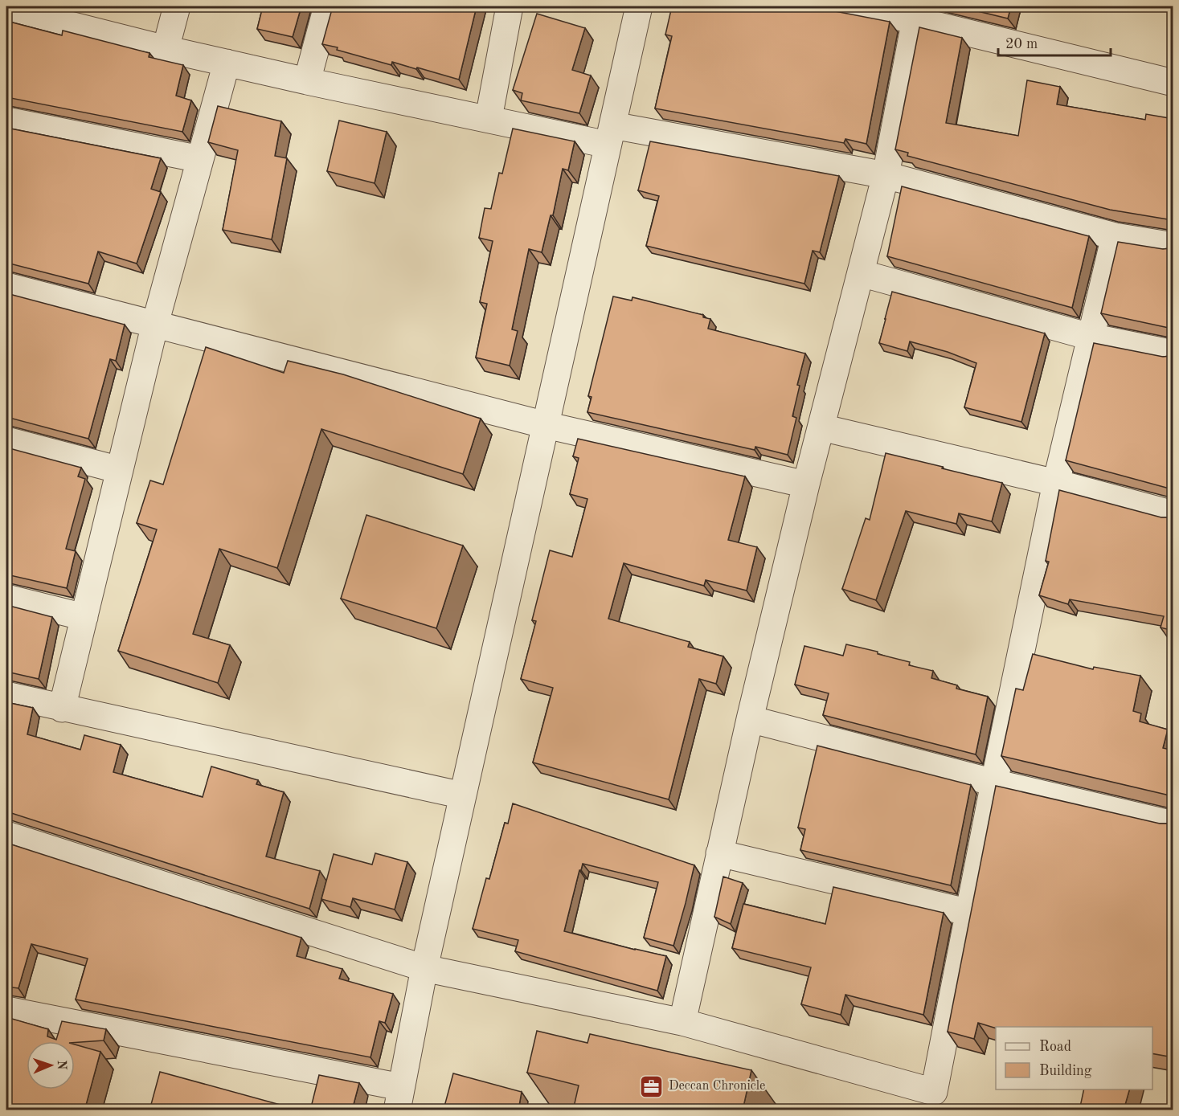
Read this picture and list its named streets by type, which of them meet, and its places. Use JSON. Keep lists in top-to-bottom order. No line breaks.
{"places":{"office":["Deccan Chronicle"]},"legend":["Road","Building"],"scale_bar":"20 m","north":"right"}
